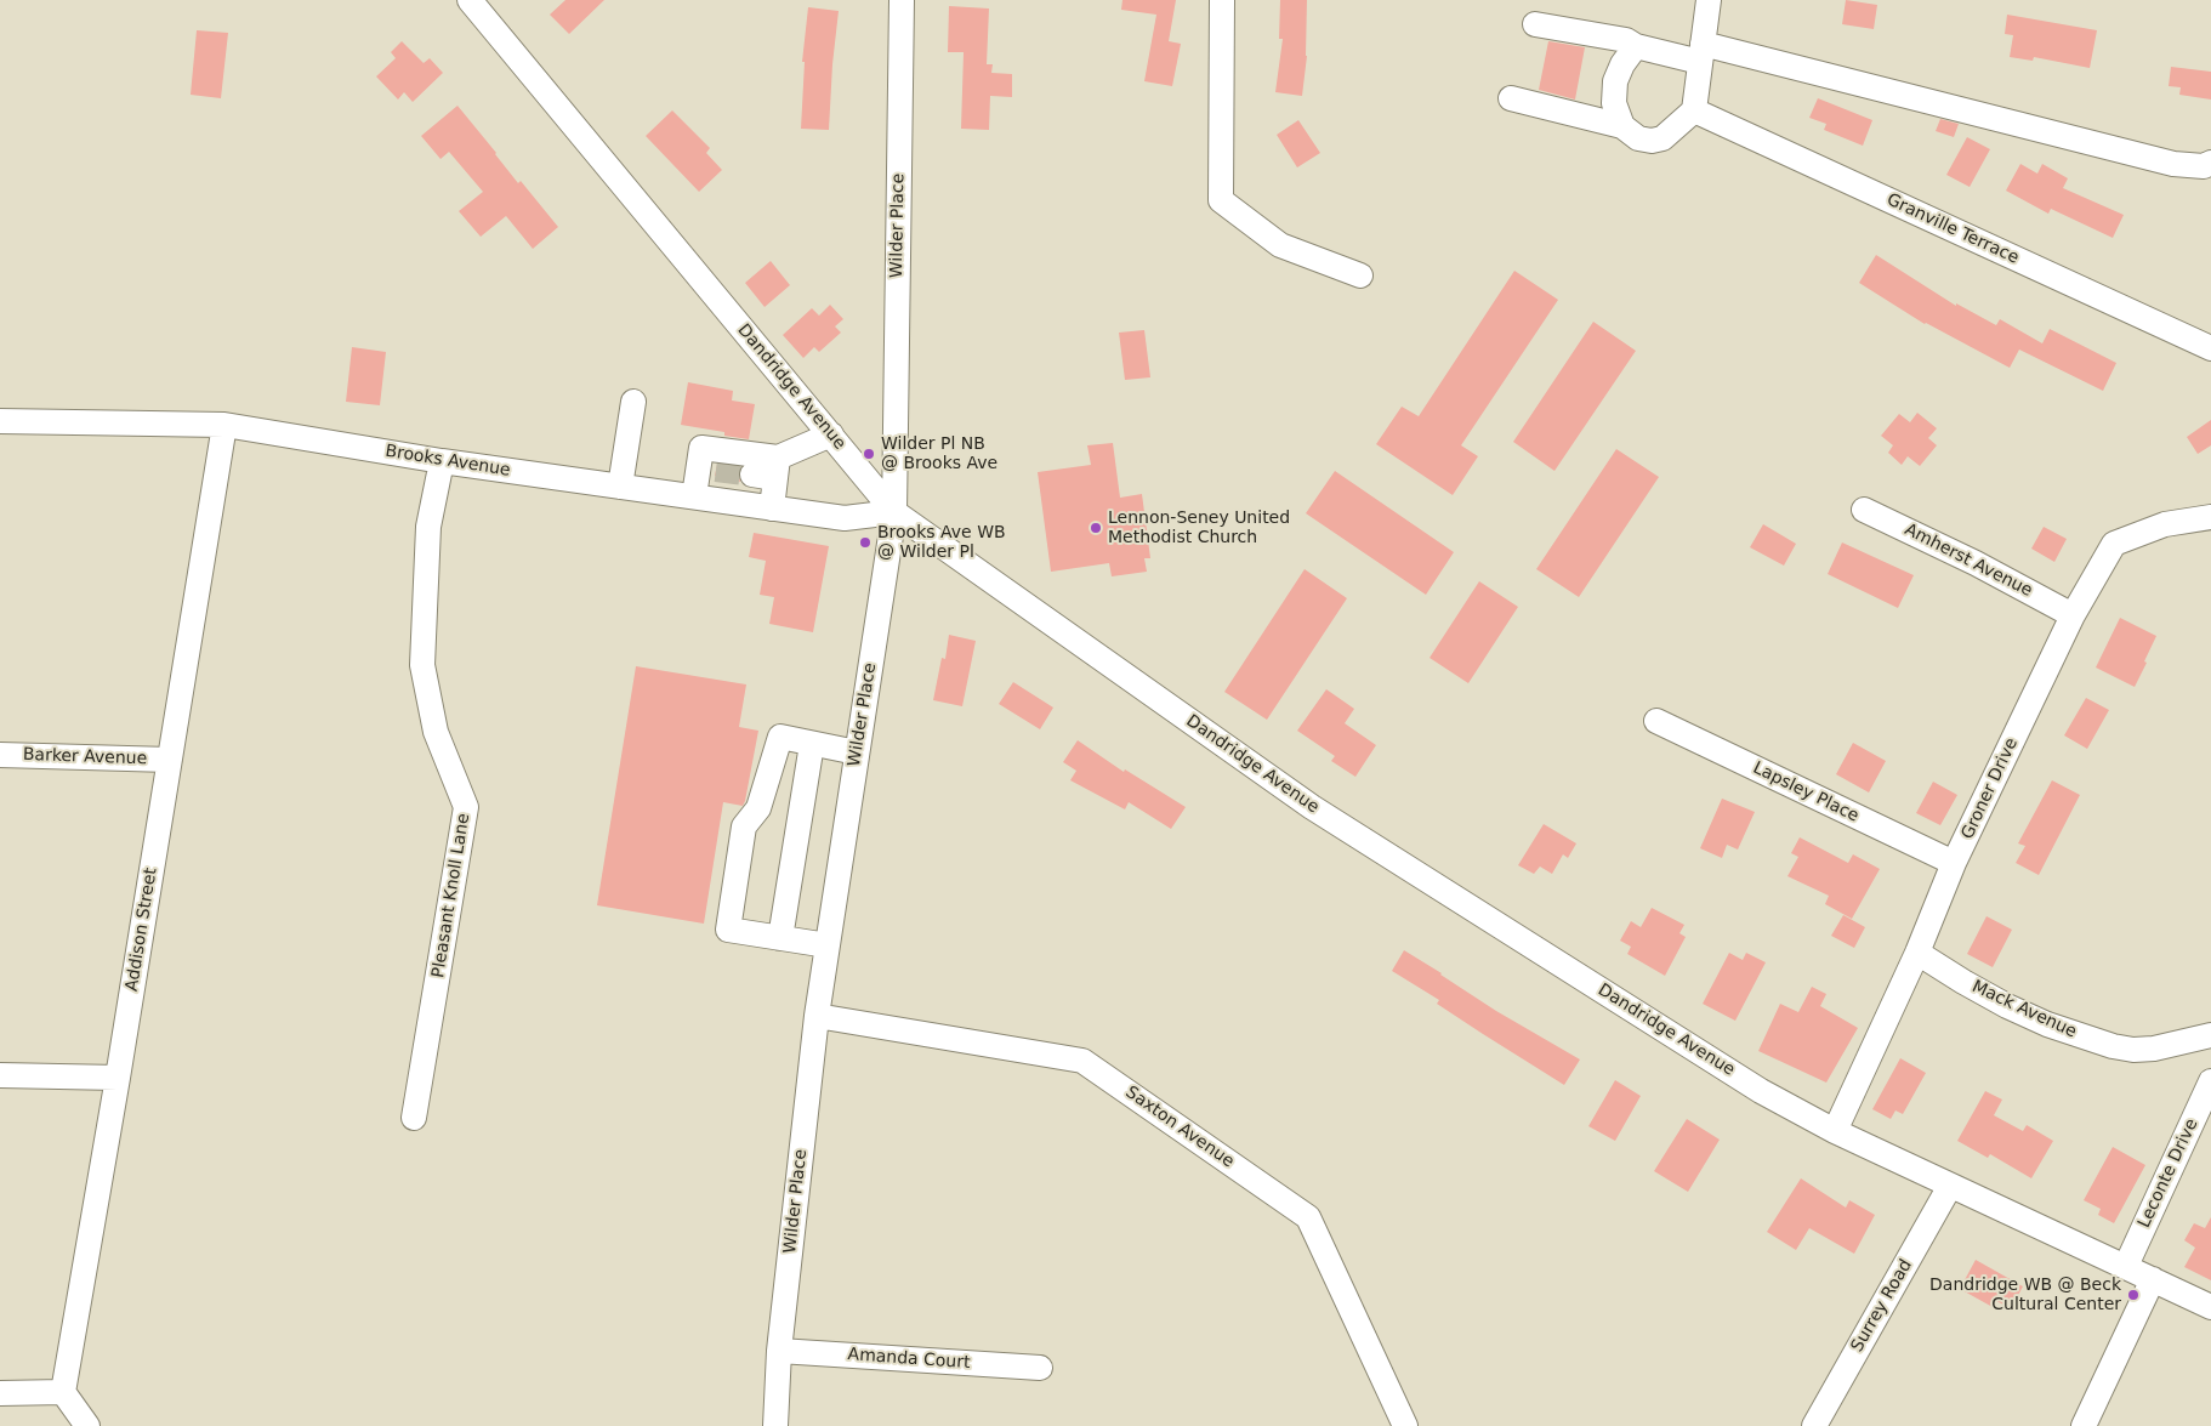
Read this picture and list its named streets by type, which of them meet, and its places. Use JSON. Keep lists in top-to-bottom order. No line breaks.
{"streets":{"street":["Wilder Place","Granville Terrace","Dandridge Avenue","Brooks Avenue","Amherst Avenue","Barker Avenue","Groner Drive","Lapsley Place","Pleasant Knoll Lane","Addison Street","Mack Avenue","Saxton Avenue","Leconte Drive","Surrey Road","Amanda Court"]},"crossings":[["Wilder Place","Dandridge Avenue"],["Wilder Place","Brooks Avenue"],["Wilder Place","Saxton Avenue"],["Wilder Place","Amanda Court"],["Dandridge Avenue","Brooks Avenue"],["Dandridge Avenue","Groner Drive"],["Dandridge Avenue","Leconte Drive"],["Dandridge Avenue","Surrey Road"],["Brooks Avenue","Pleasant Knoll Lane"],["Brooks Avenue","Addison Street"],["Amherst Avenue","Groner Drive"],["Barker Avenue","Addison Street"],["Groner Drive","Lapsley Place"],["Groner Drive","Mack Avenue"]],"places":["Wilder Pl NB @ Brooks Ave","Lennon-Seney United Methodist Church","Brooks Ave WB @ Wilder Pl","Dandridge WB @ Beck Cultural Center"]}
